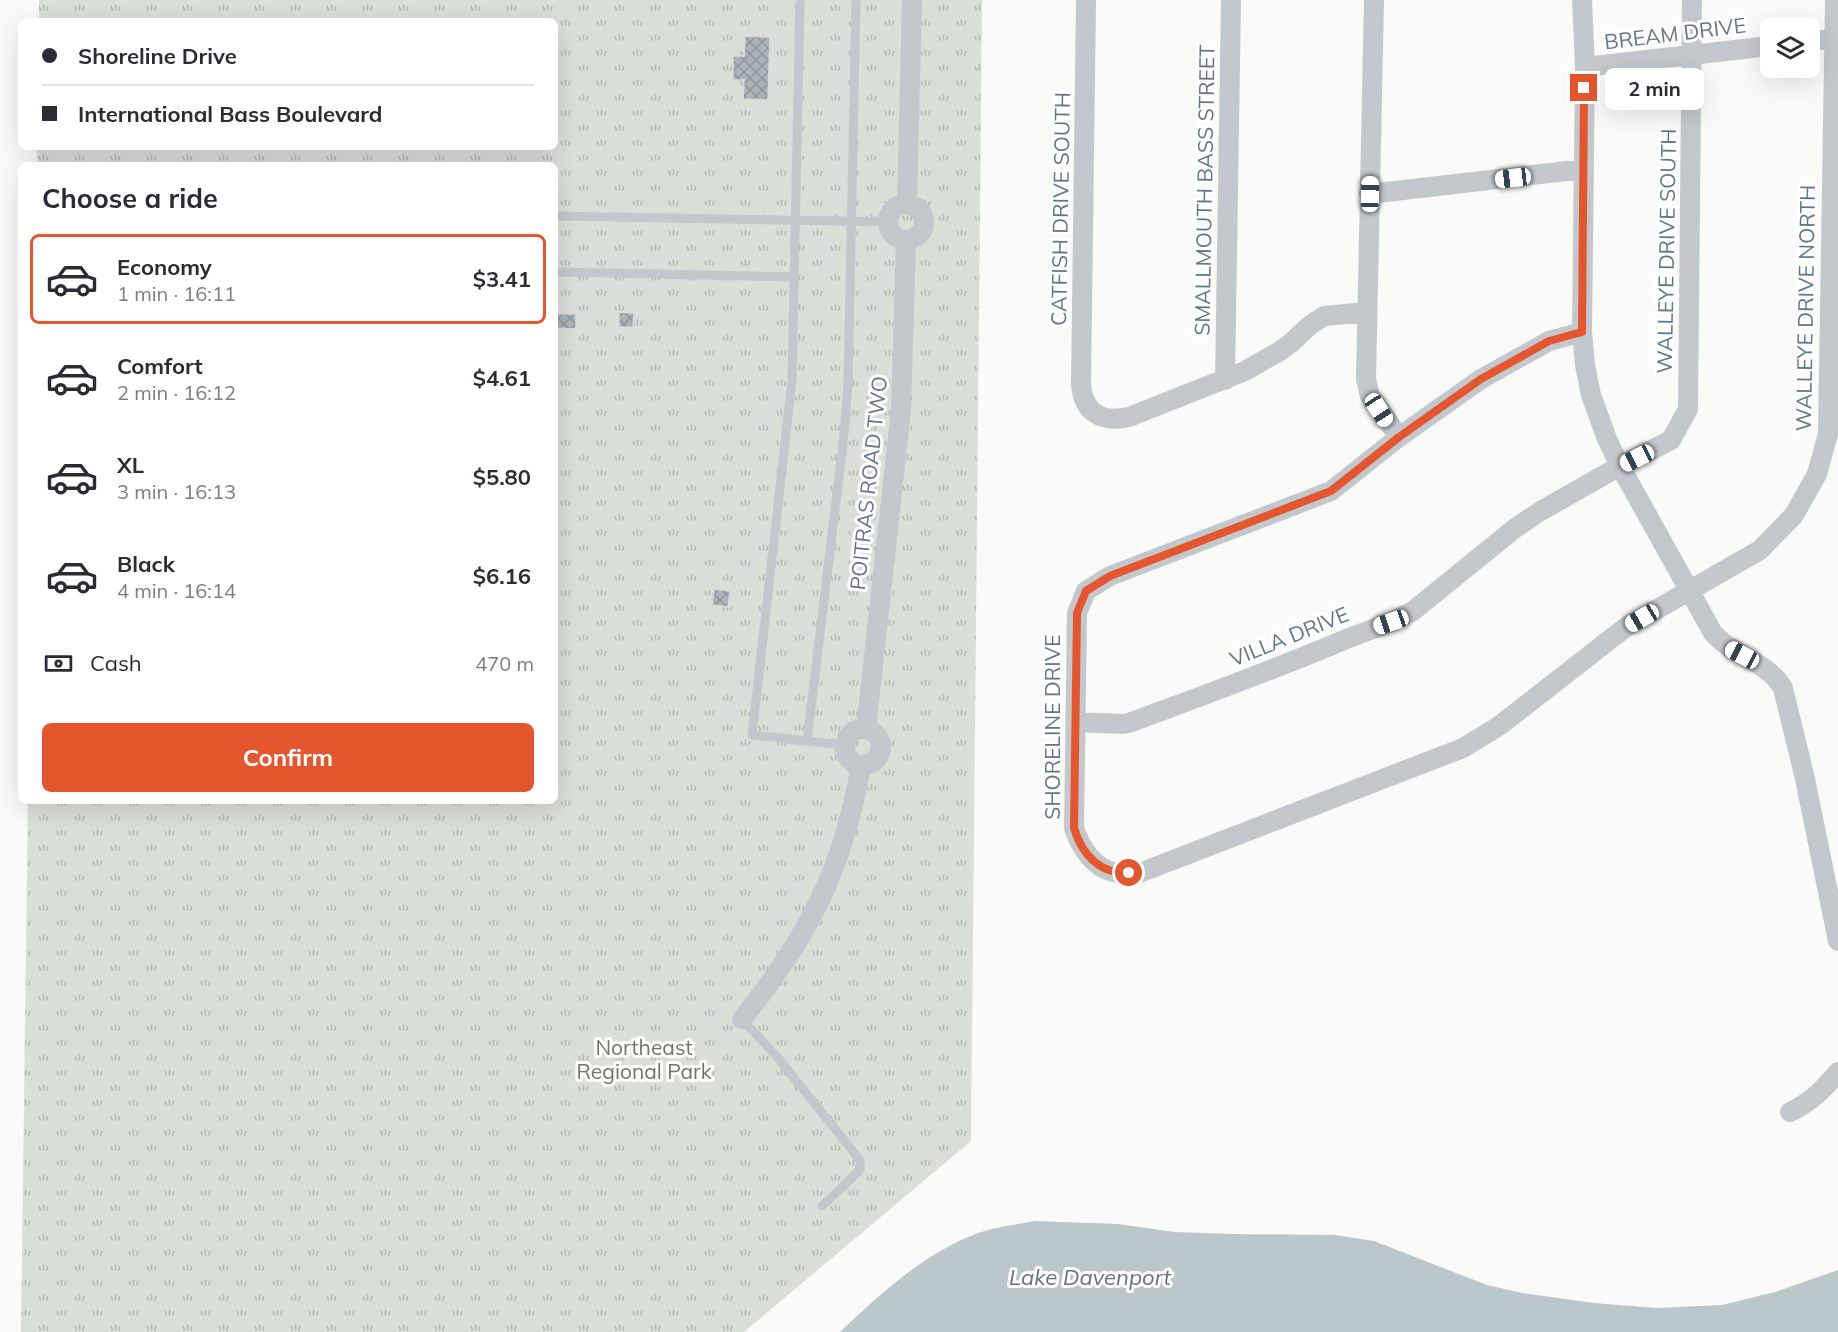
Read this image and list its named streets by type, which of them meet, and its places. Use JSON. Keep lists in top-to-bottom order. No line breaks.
{"streets":{"street":["BREAM DRIVE","SMALLMOUTH BASS STREET","CATFISH DRIVE SOUTH","WALLEYE DRIVE SOUTH","WALLEYE DRIVE NORTH","POITRAS ROAD TWO","VILLA DRIVE","SHORELINE DRIVE"]},"crossings":[["BREAM DRIVE","WALLEYE DRIVE SOUTH"],["SMALLMOUTH BASS STREET","CATFISH DRIVE SOUTH"],["WALLEYE DRIVE SOUTH","VILLA DRIVE"],["WALLEYE DRIVE NORTH","SHORELINE DRIVE"],["VILLA DRIVE","SHORELINE DRIVE"]],"water":["Lake Davenport"],"parks":["Northeast Regional Park"],"page":{"banner":["Shoreline Drive","International Bass Boulevard"],"bubble":"2 min","heading":"Choose a ride","list":[{"name":"Economy","note":"1 min · 16:11","value":"$3.41"},{"name":"Comfort","note":"2 min · 16:12","value":"$4.61"},{"name":"XL","note":"3 min · 16:13","value":"$5.80"},{"name":"Black","note":"4 min · 16:14","value":"$6.16"}],"pay":["Cash","470 m"],"buttons":"Confirm"}}
